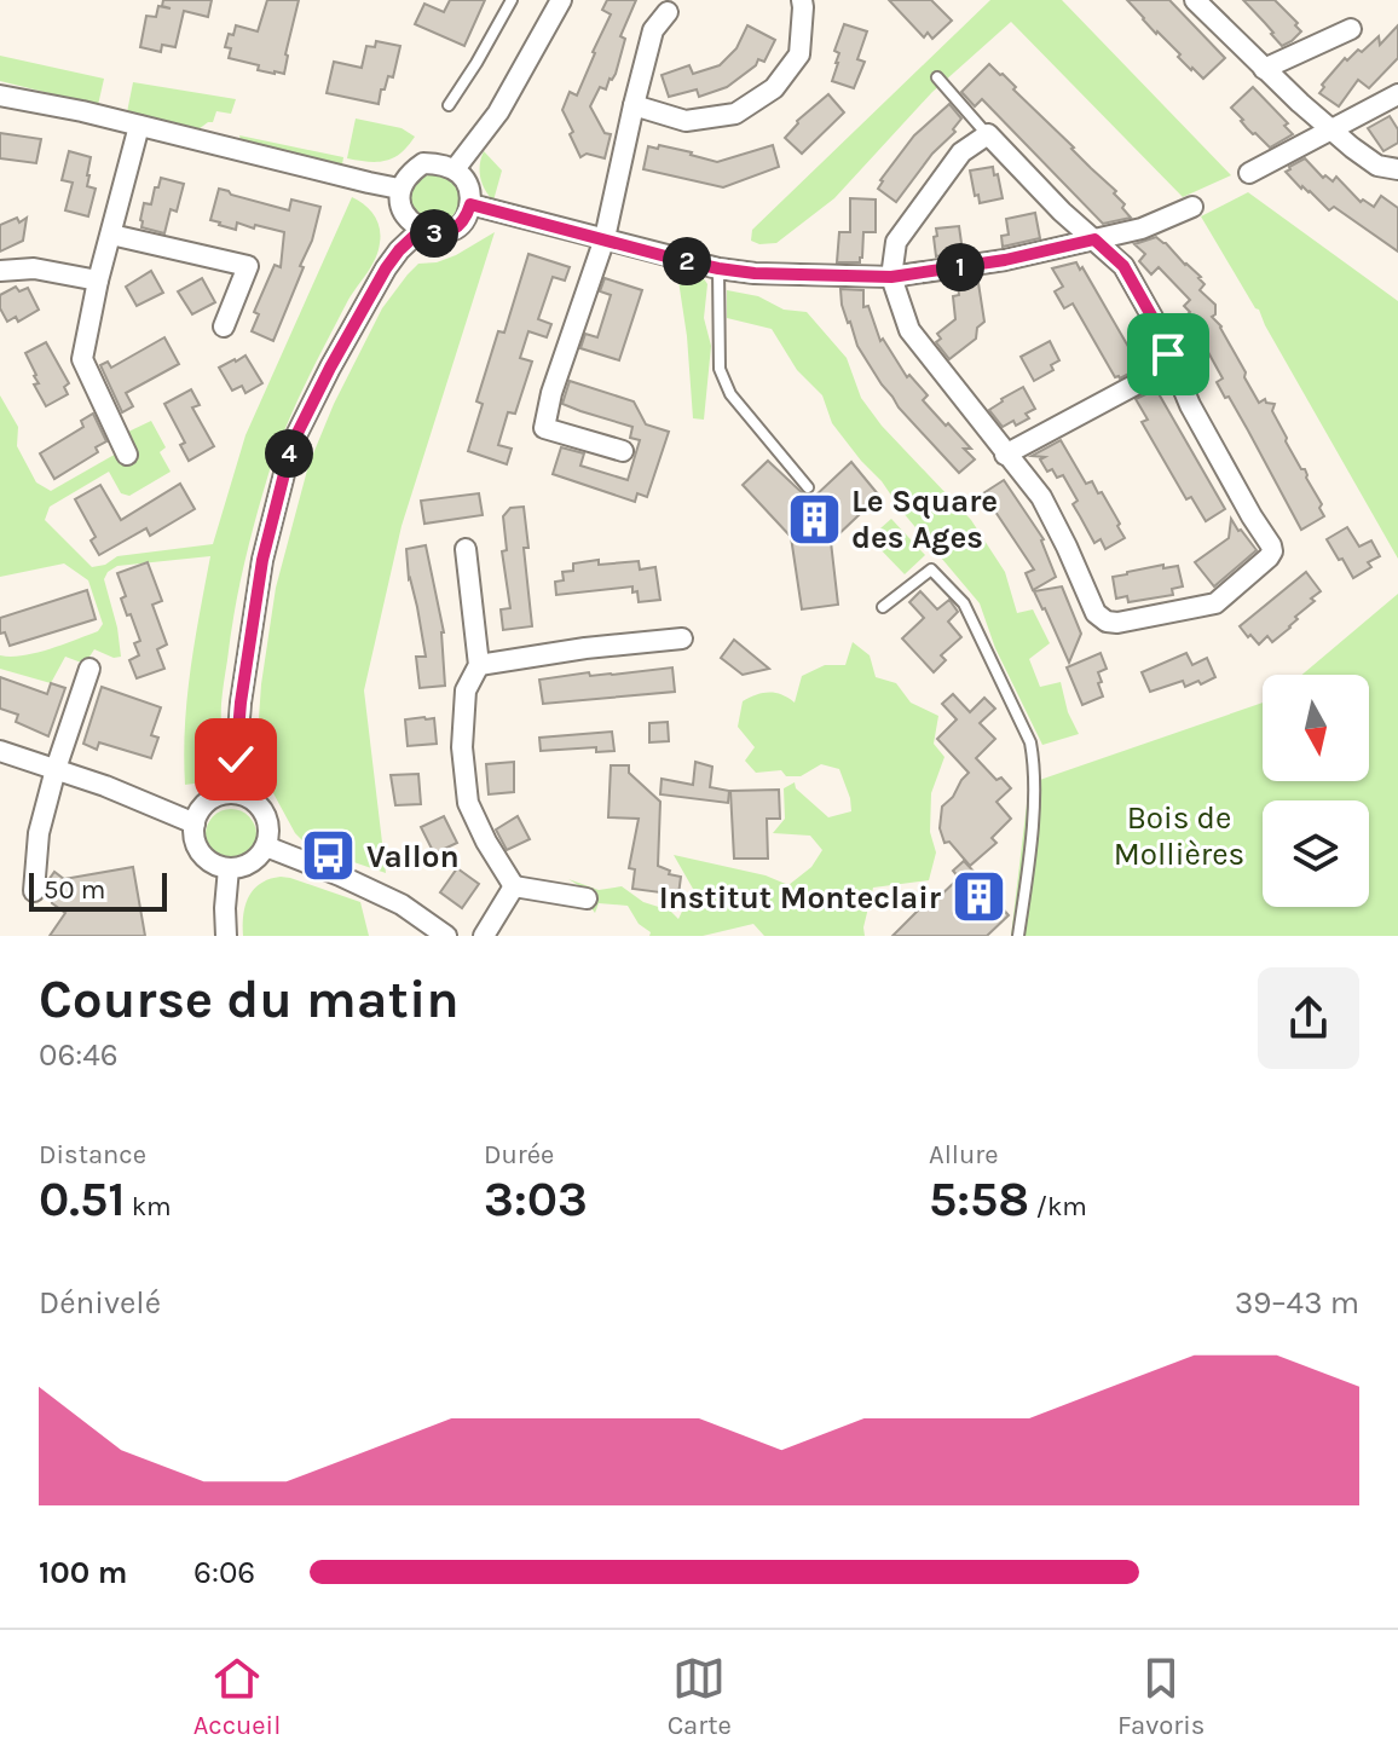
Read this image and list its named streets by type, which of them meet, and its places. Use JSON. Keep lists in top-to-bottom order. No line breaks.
{"parks":["Bois de Mollières"],"places":{"building":["Le Square des Ages","Institut Monteclair"],"bus stop":["Vallon"]},"scale_bar":"50 m","north":"bottom","page":{"pins":["3","2","1","4"],"scale":"50 m","heading":["Course du matin","06:46"],"stats":[["Distance","0.51 km"],["Durée","3:03"],["Allure","5:58 /km"]],"chart":["Dénivelé","39–43 m"],"list":[{"name":"100 m","note":"6:06"}],"tabs":["Accueil","Carte","Favoris"]}}
